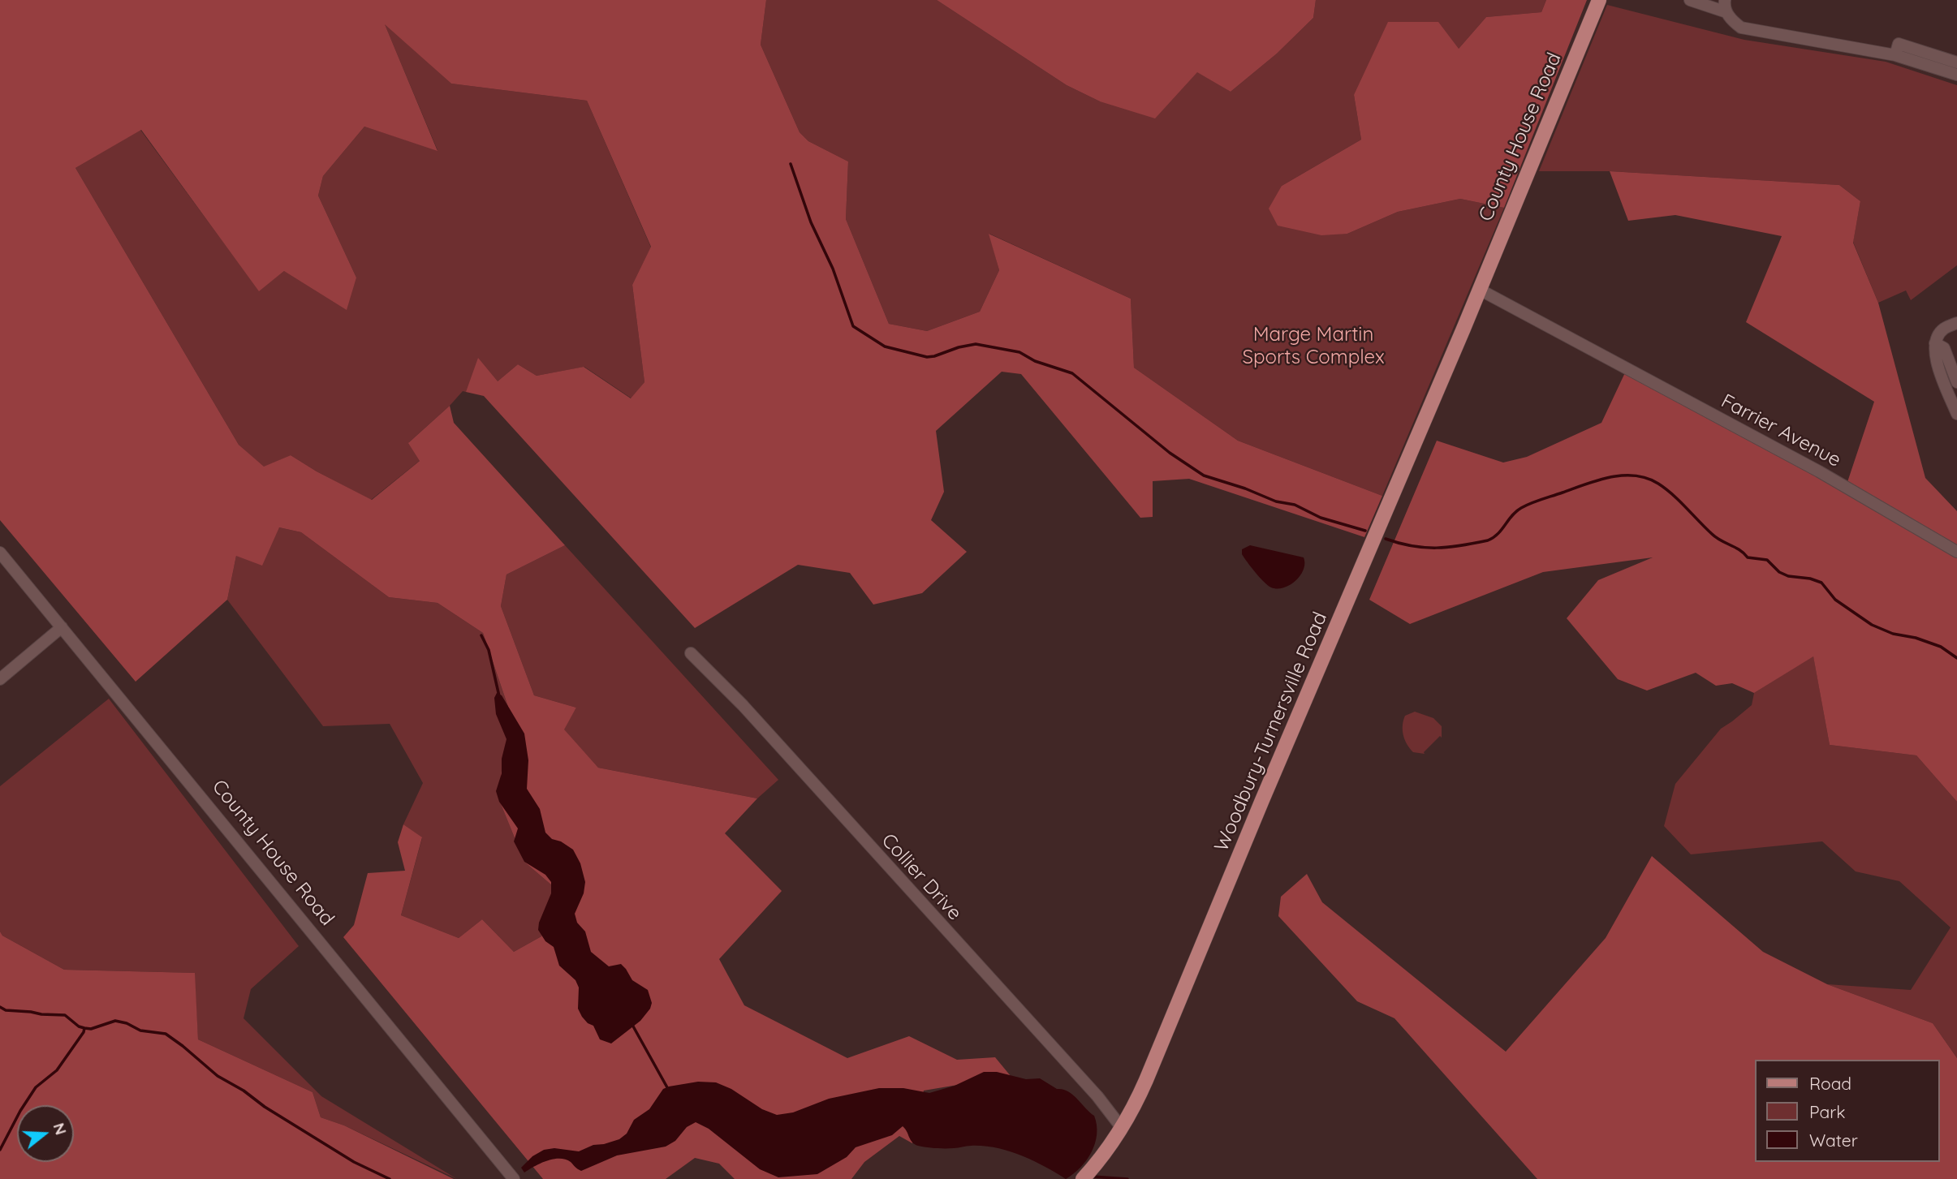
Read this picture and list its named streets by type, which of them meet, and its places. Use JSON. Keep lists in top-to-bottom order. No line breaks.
{"streets":{"main road":["County House Road","Woodbury-Turnersville Road"],"street":["Farrier Avenue","Collier Drive"]},"crossings":[["County House Road","Farrier Avenue"],["County House Road","Woodbury-Turnersville Road"],["Farrier Avenue","Woodbury-Turnersville Road"],["Woodbury-Turnersville Road","Collier Drive"]],"parks":["Marge Martin Sports Complex"],"legend":["Road","Park","Water"],"north":"right"}
